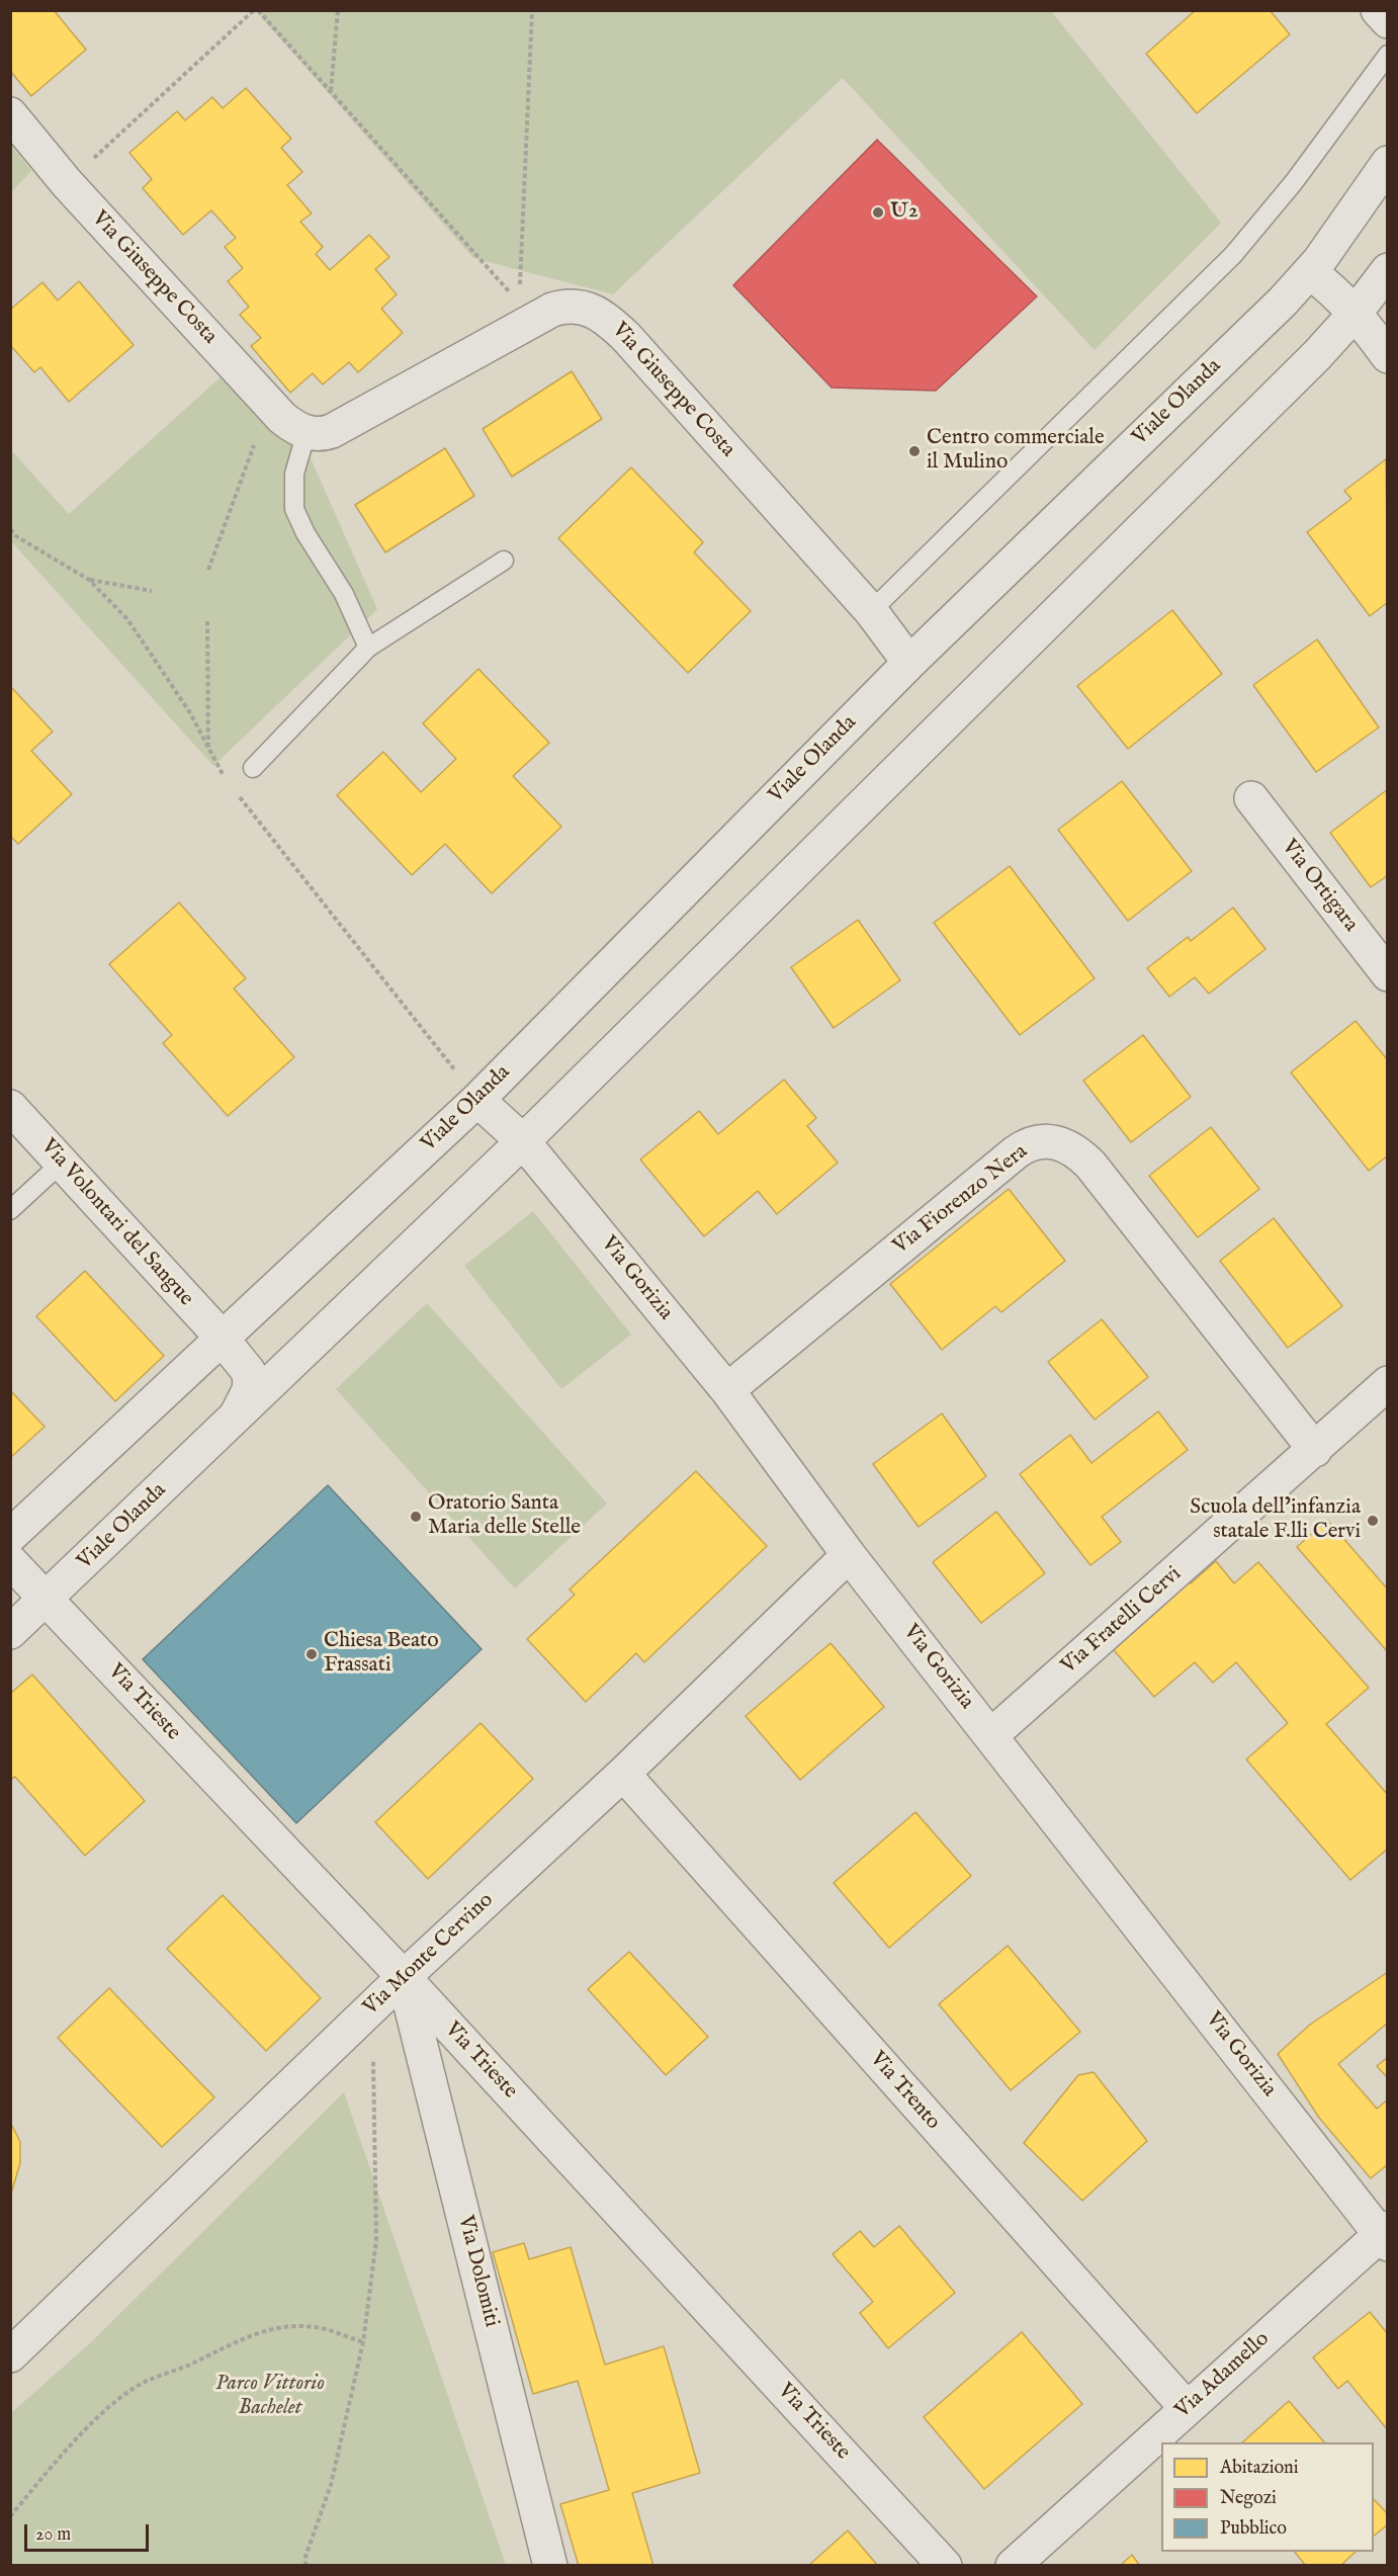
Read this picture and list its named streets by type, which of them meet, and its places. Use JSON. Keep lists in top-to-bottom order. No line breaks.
{"streets":{"street":["Via Giuseppe Costa","Viale Olanda","Via Ortigara","Via Fiorenzo Nera","Via Volontari del Sangue","Via Gorizia","Via Fratelli Cervi","Via Trieste","Via Monte Cervino","Via Trento","Via Dolomiti","Via Adamello"]},"crossings":[["Via Giuseppe Costa","Viale Olanda"],["Viale Olanda","Via Volontari del Sangue"],["Viale Olanda","Via Gorizia"],["Viale Olanda","Via Trieste"],["Via Fiorenzo Nera","Via Gorizia"],["Via Fiorenzo Nera","Via Fratelli Cervi"],["Via Gorizia","Via Fratelli Cervi"],["Via Gorizia","Via Monte Cervino"],["Via Gorizia","Via Adamello"],["Via Trieste","Via Monte Cervino"],["Via Trieste","Via Dolomiti"],["Via Monte Cervino","Via Trento"],["Via Monte Cervino","Via Dolomiti"],["Via Trento","Via Adamello"]],"parks":["Parco Vittorio Bachelet"],"places":["U2","Centro commerciale il Mulino","Oratorio Santa Maria delle Stelle","Scuola dell’infanzia statale F.lli Cervi","Chiesa Beato Frassati"],"legend":["Abitazioni","Negozi","Pubblico"],"scale_bar":"20 m"}
